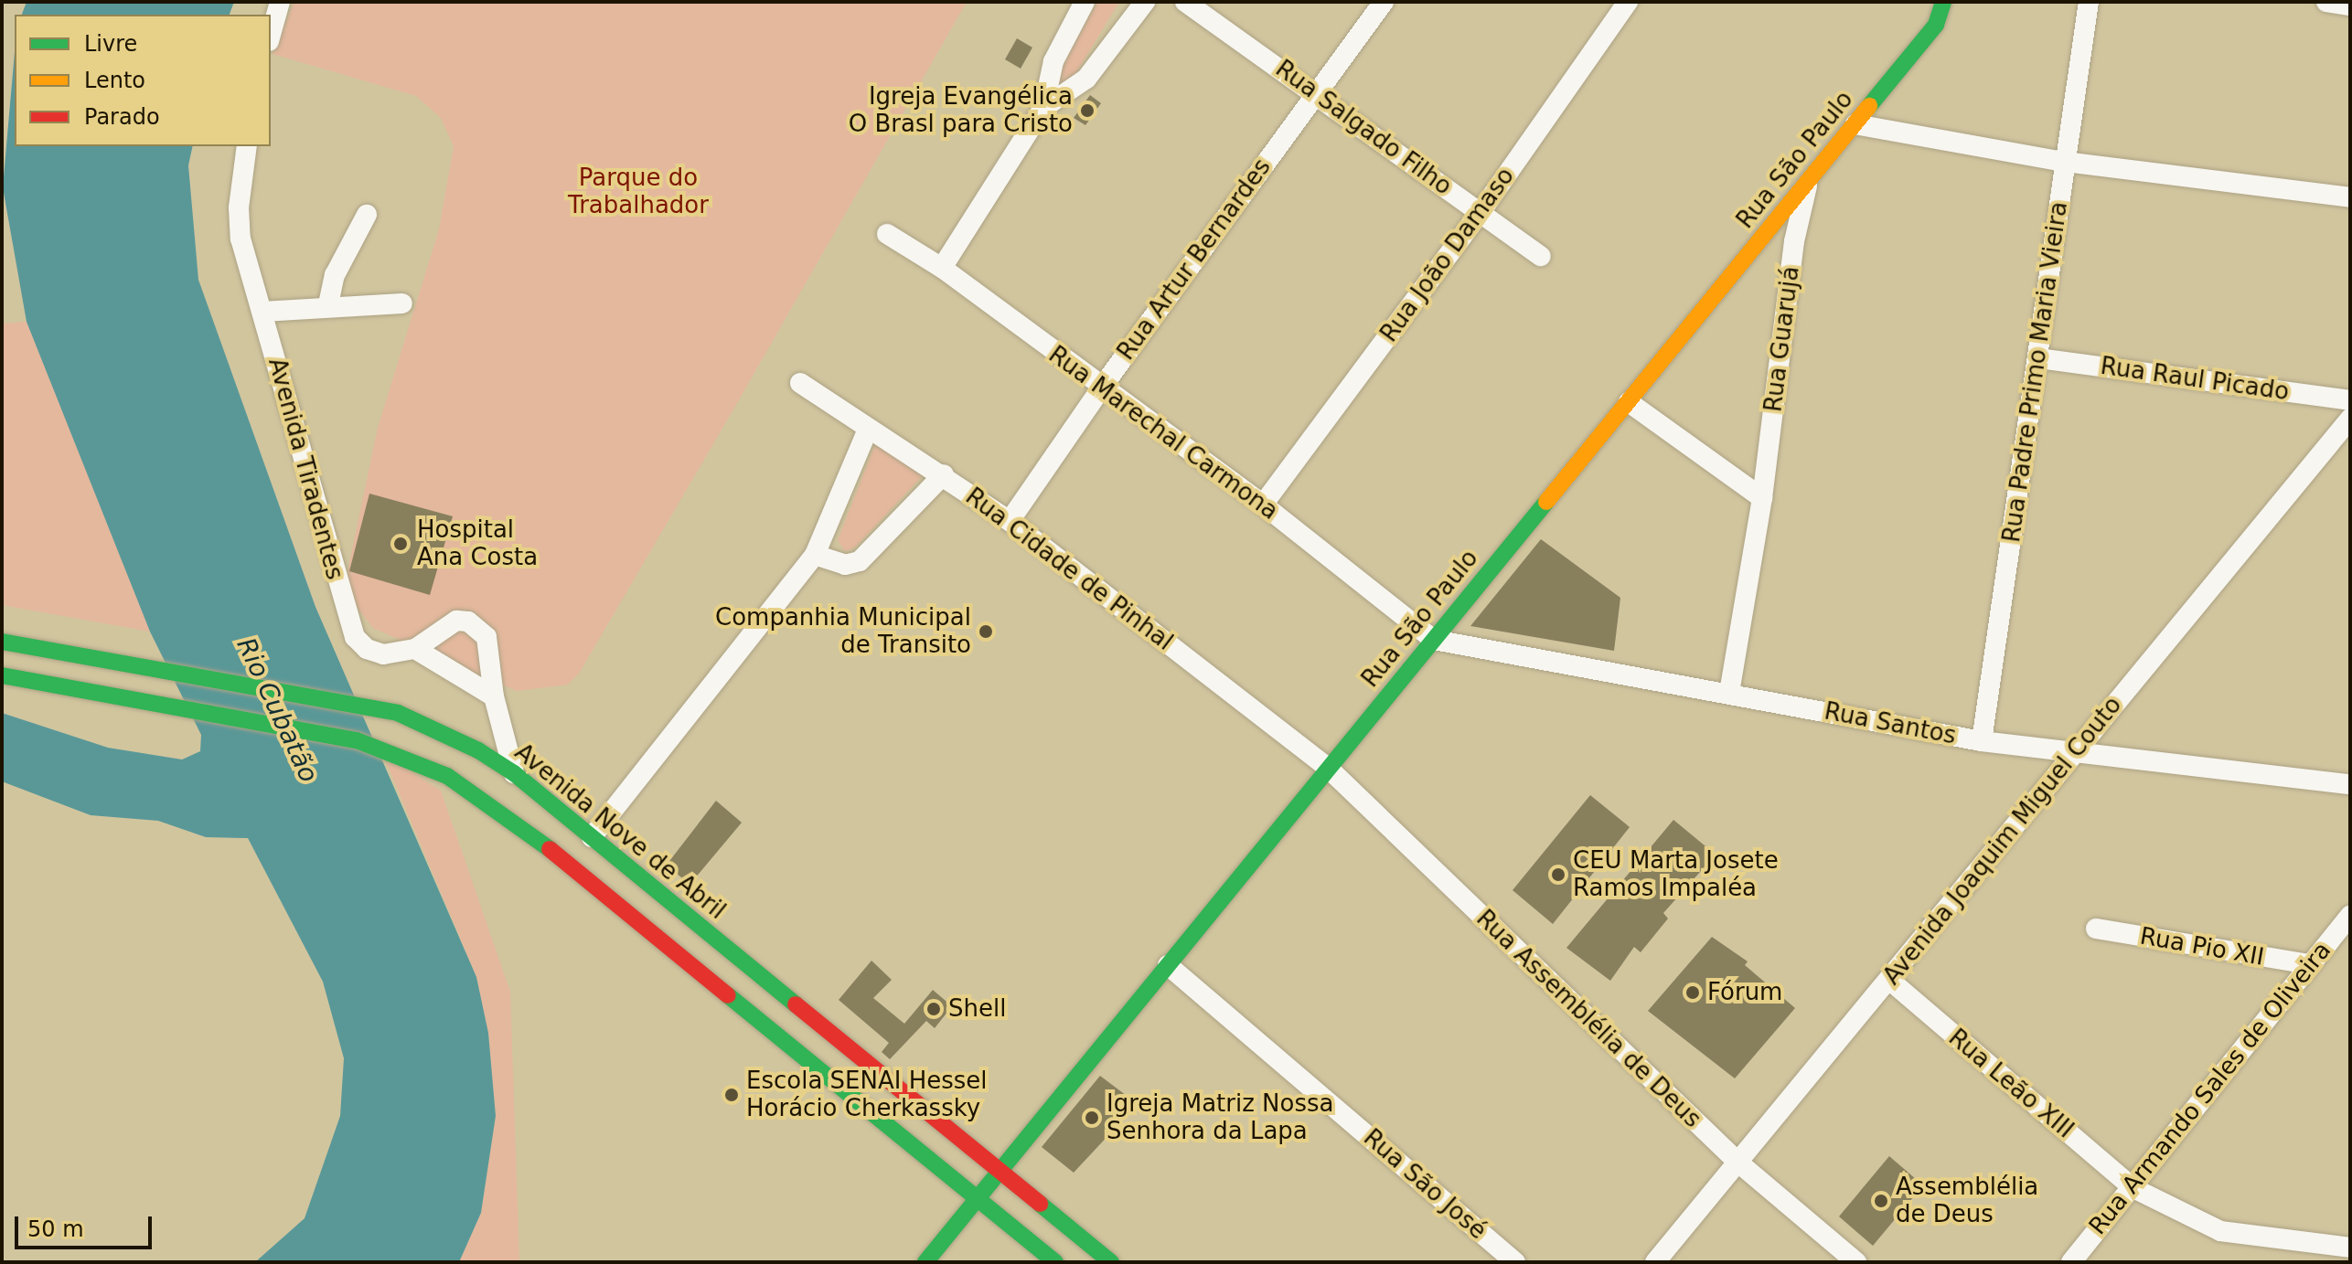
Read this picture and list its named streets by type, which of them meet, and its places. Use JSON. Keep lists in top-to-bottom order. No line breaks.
{"streets":{"main road":["Rua São Paulo","Avenida Nove de Abril"],"street":["Rua Salgado Filho","Rua João Damaso","Rua Artur Bernardes","Rua Guarujá","Rua Padre Primo Maria Vieira","Rua Raul Picado","Rua Marechal Carmona","Avenida Tiradentes","Rua Cidade de Pinhal","Rua Santos","Avenida Joaquim Miguel Couto","Rua Pio XII","Rua Assemblélia de Deus","Rua Leão XIII","Rua Armando Sales de Oliveira","Rua São José"]},"crossings":[["Rua Salgado Filho","Rua João Damaso"],["Rua Salgado Filho","Rua Artur Bernardes"],["Rua São Paulo","Rua Guarujá"],["Rua São Paulo","Rua Marechal Carmona"],["Rua São Paulo","Rua Cidade de Pinhal"],["Rua São Paulo","Rua Santos"],["Rua São Paulo","Avenida Nove de Abril"],["Rua São Paulo","Rua Assemblélia de Deus"],["Rua São Paulo","Rua São José"],["Rua João Damaso","Rua Marechal Carmona"],["Rua Artur Bernardes","Rua Marechal Carmona"],["Rua Artur Bernardes","Rua Cidade de Pinhal"],["Rua Guarujá","Rua Santos"],["Rua Padre Primo Maria Vieira","Rua Raul Picado"],["Rua Padre Primo Maria Vieira","Rua Santos"],["Rua Marechal Carmona","Rua Santos"],["Rua Cidade de Pinhal","Rua Assemblélia de Deus"],["Rua Santos","Avenida Joaquim Miguel Couto"],["Avenida Joaquim Miguel Couto","Rua Assemblélia de Deus"],["Avenida Joaquim Miguel Couto","Rua Leão XIII"],["Rua Pio XII","Rua Armando Sales de Oliveira"],["Rua Leão XIII","Rua Armando Sales de Oliveira"]],"water":["Rio Cubatão"],"parks":["Parque do Trabalhador"],"places":["Igreja Evangélica O Brasl para Cristo","Hospital Ana Costa","Companhia Municipal de Transito","CEU Marta Josete Ramos Impaléa","Fórum","Shell","Escola SENAI Hessel Horácio Cherkassky","Igreja Matriz Nossa Senhora da Lapa","Assemblélia de Deus"],"legend":["Livre","Lento","Parado"],"scale_bar":"50 m"}
